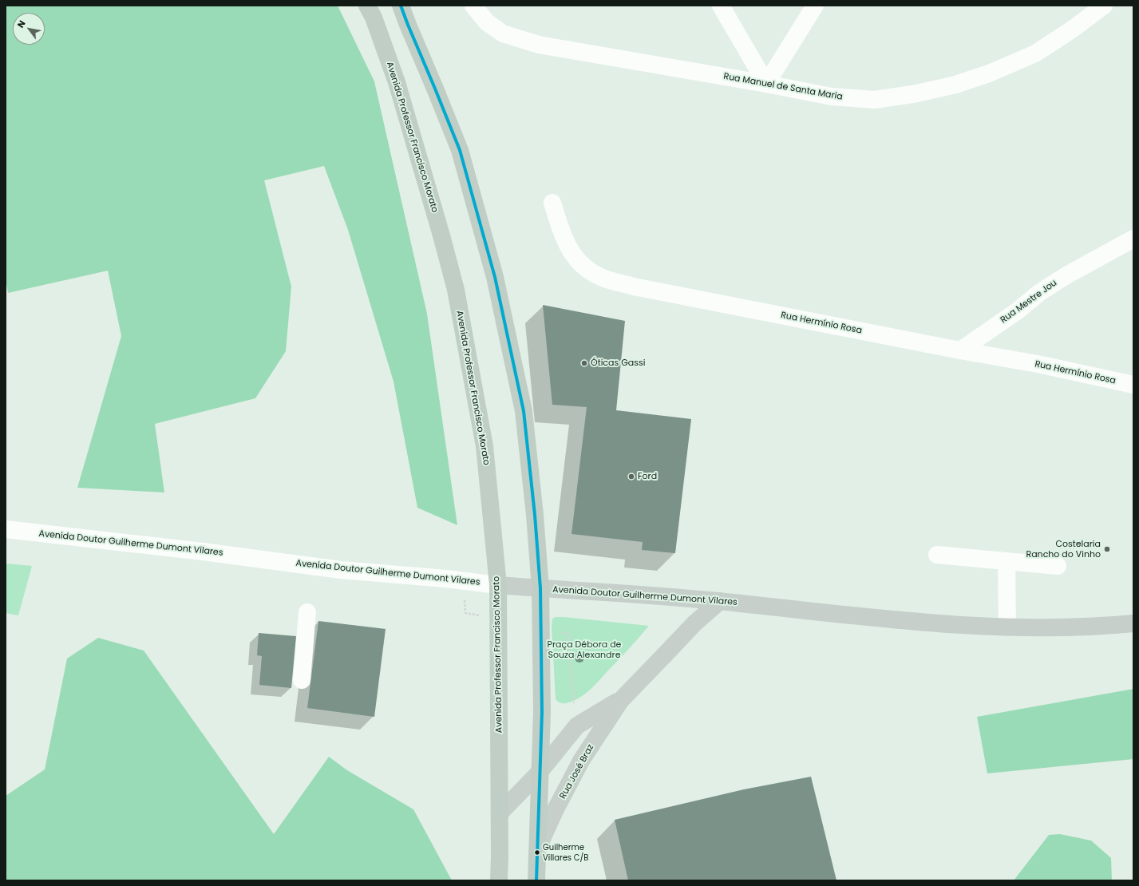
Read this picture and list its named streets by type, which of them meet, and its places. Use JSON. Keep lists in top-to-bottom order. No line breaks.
{"streets":{"highway":["Avenida Professor Francisco Morato"],"main road":["Avenida Doutor Guilherme Dumont Vilares","Rua José Braz"],"street":["Rua Manuel de Santa Maria","Rua Mestre Jou","Rua Hermínio Rosa"]},"crossings":[["Avenida Professor Francisco Morato","Avenida Doutor Guilherme Dumont Vilares"],["Avenida Professor Francisco Morato","Rua José Braz"],["Rua Mestre Jou","Rua Hermínio Rosa"],["Avenida Doutor Guilherme Dumont Vilares","Rua José Braz"]],"parks":["Praça Débora de Souza Alexandre"],"places":["Óticas Gassi","Ford","Costelaria Rancho do Vinho","Guilherme Villares C/B"],"north":"top left"}
